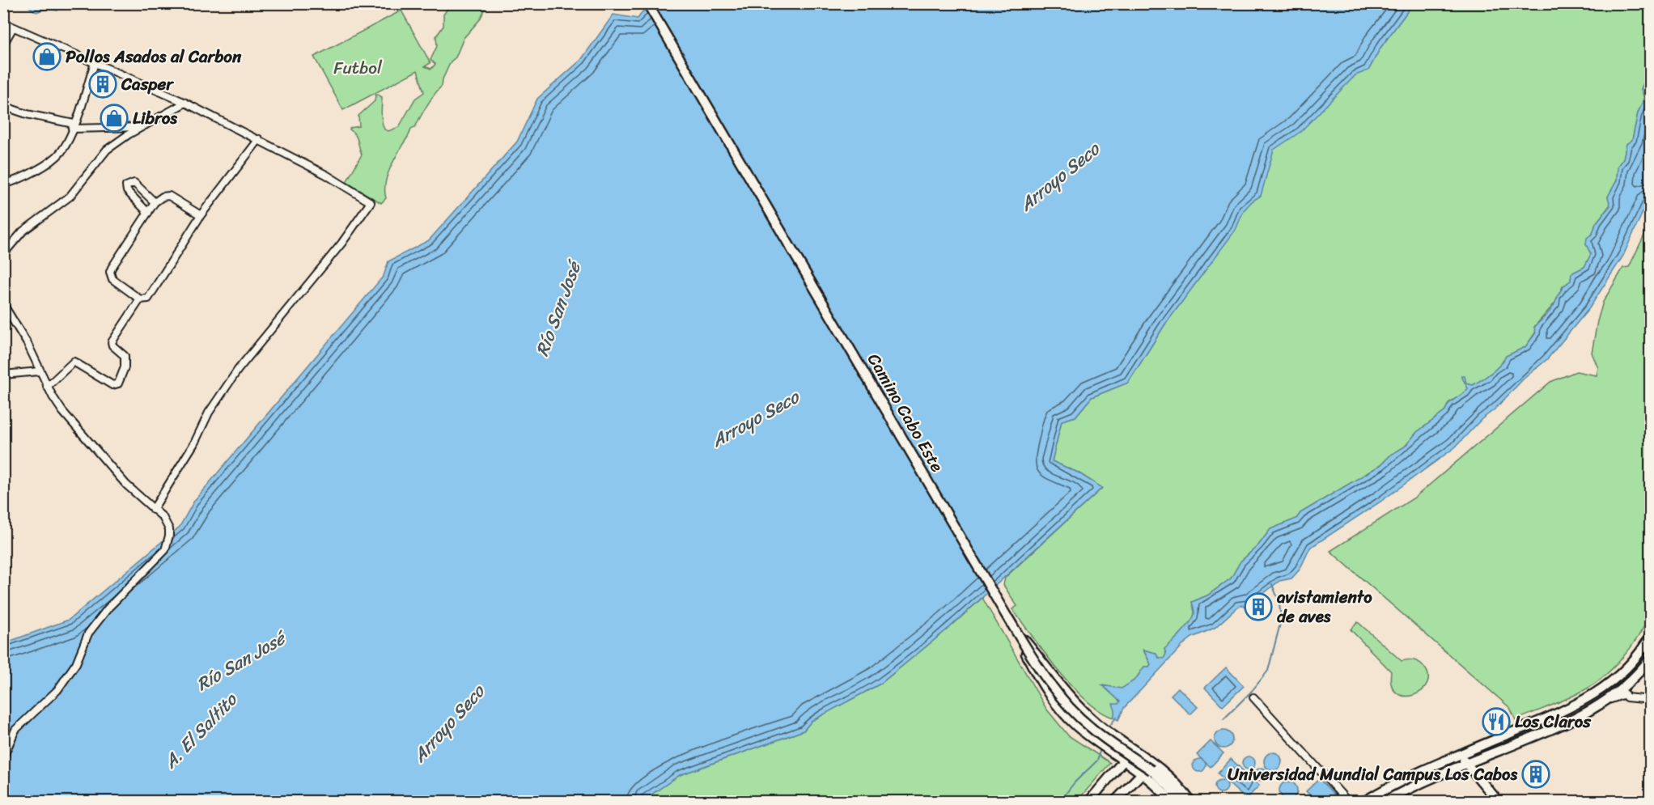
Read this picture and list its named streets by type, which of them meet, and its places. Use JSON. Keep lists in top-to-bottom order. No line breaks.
{"streets":{"main road":["Camino Cabo Este"]},"water":["Arroyo Seco","Río San José","A. El Saltito"],"parks":["Futbol"],"places":{"shop":["Pollos Asados al Carbon","Libros"],"building":["Casper","avistamiento de aves","Universidad Mundial Campus Los Cabos"],"restaurant":["Los Claros"]}}
